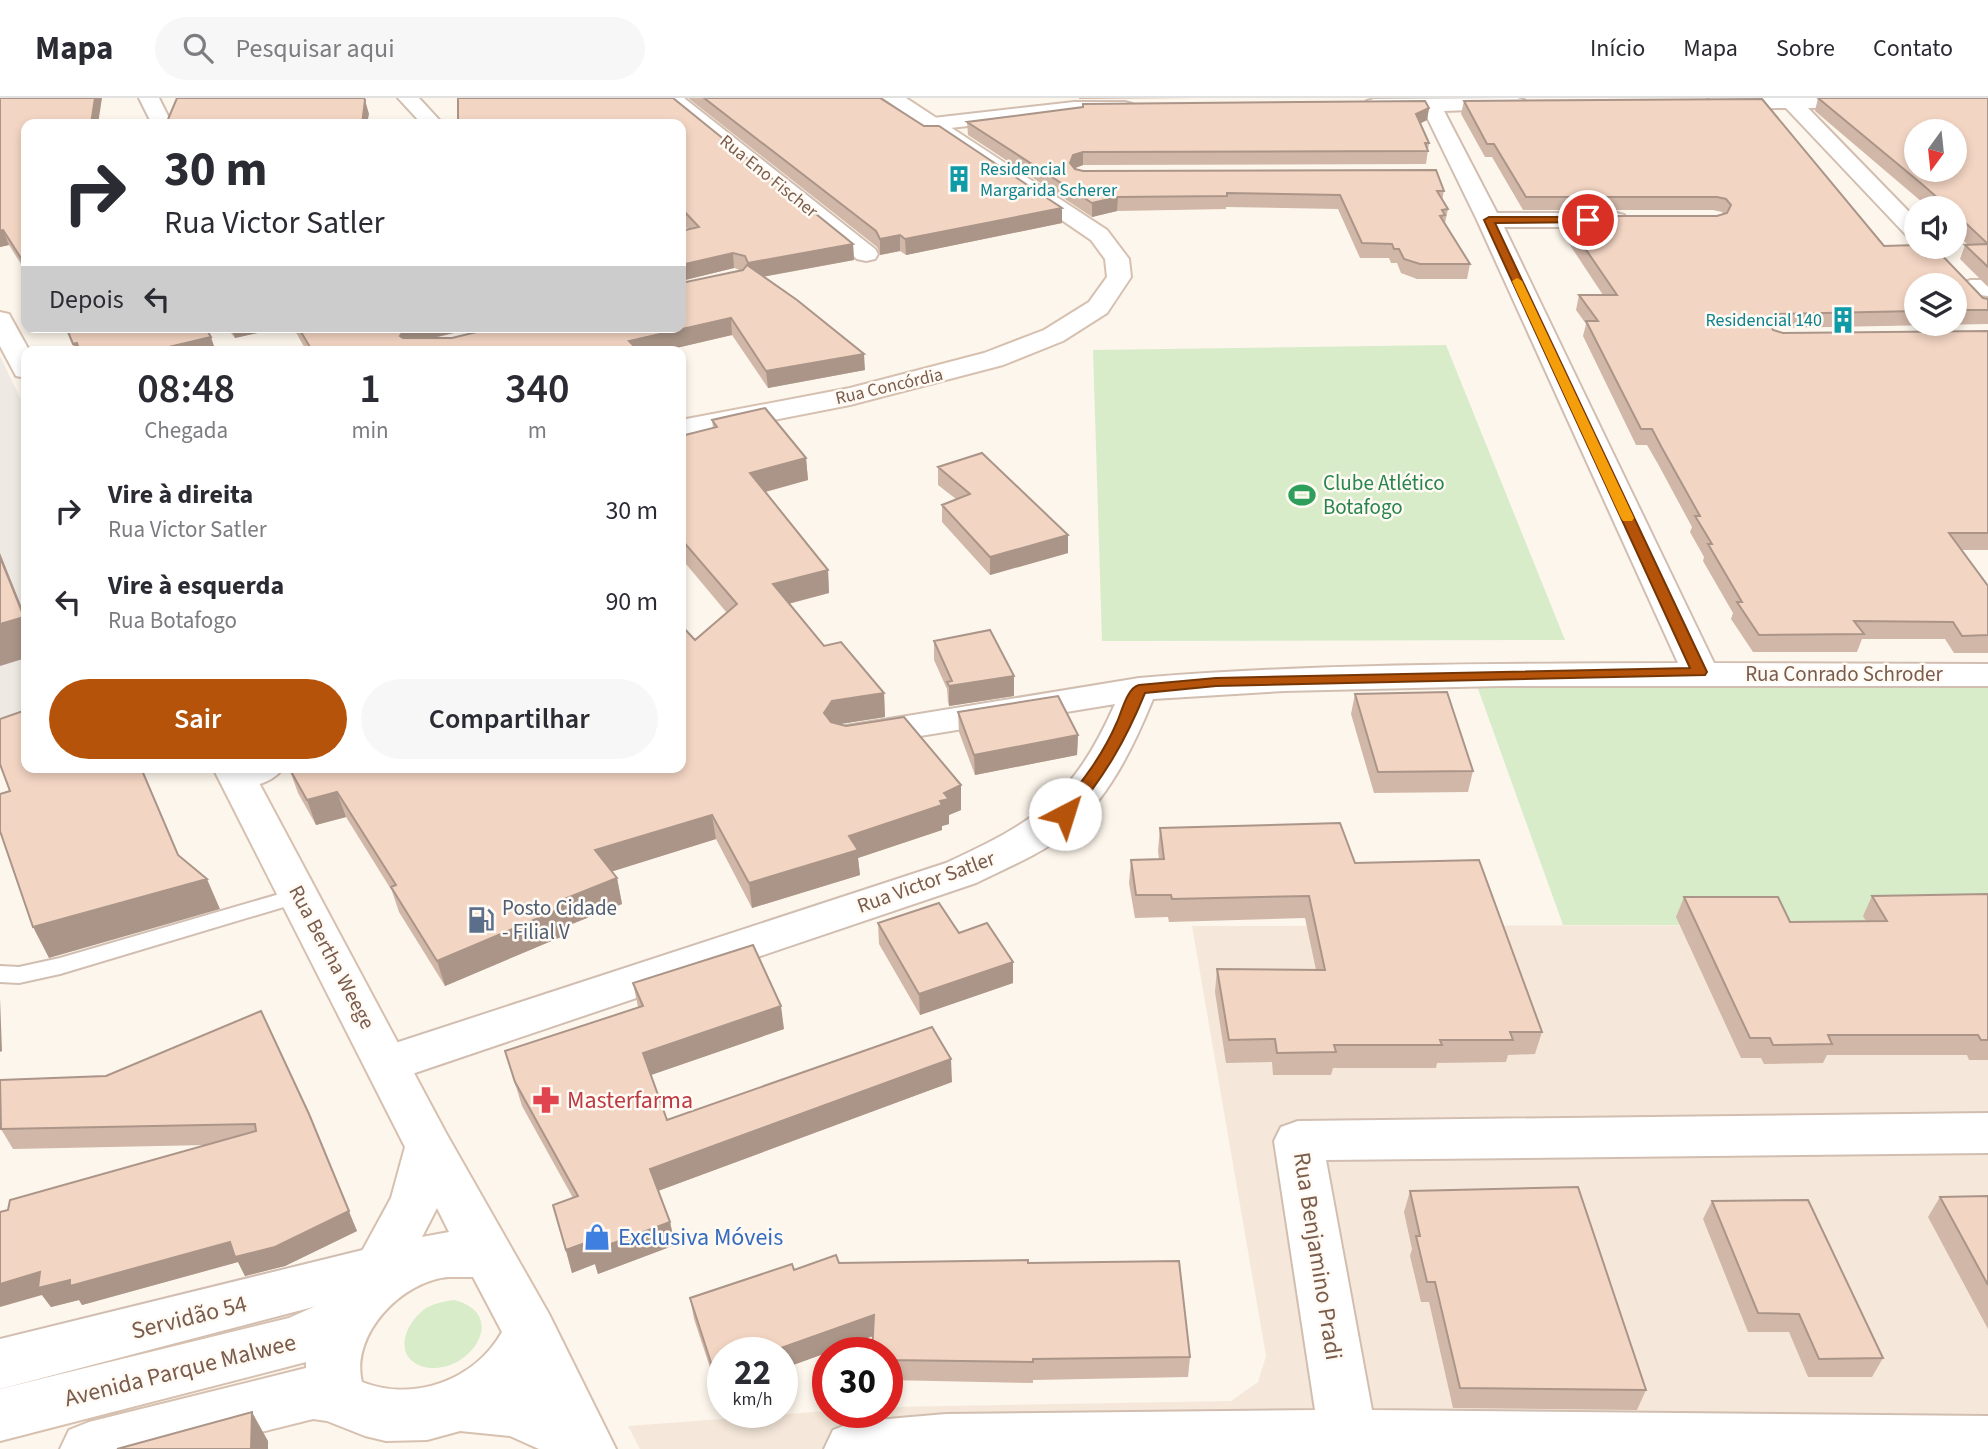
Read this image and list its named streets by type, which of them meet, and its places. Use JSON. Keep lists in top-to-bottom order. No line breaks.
{"streets":{"street":["Rua Eno Fischer","Rua Concórdia","Rua Conrado Schroder","Rua Victor Satler","Rua Bertha Weege","Rua Benjamino Pradi","Servidão 54","Avenida Parque Malwee"]},"crossings":[["Rua Victor Satler","Rua Bertha Weege"],["Rua Bertha Weege","Servidão 54"],["Rua Bertha Weege","Avenida Parque Malwee"],["Servidão 54","Avenida Parque Malwee"]],"places":{"building":["Residencial Margarida Scherer","Residencial 140"],"sports":["Clube Atlético Botafogo"],"fuel station":["Posto Cidade - Filial V"],"pharmacy":["Masterfarma"],"shop":["Exclusiva Móveis"]},"north":"bottom","page":{"header":"Mapa","search":"Pesquisar aqui","nav":["Início","Mapa","Sobre","Contato"],"turn":["30 m","Rua Victor Satler"],"then":"Depois","eta":["08:48","Chegada","1","min","340","m"],"list":[{"name":"Vire à direita","note":"Rua Victor Satler","value":"30 m"},{"name":"Vire à esquerda","note":"Rua Botafogo","value":"90 m"}],"buttons":["Sair","Compartilhar"],"speed":"22 km/h","limit":"30"}}
